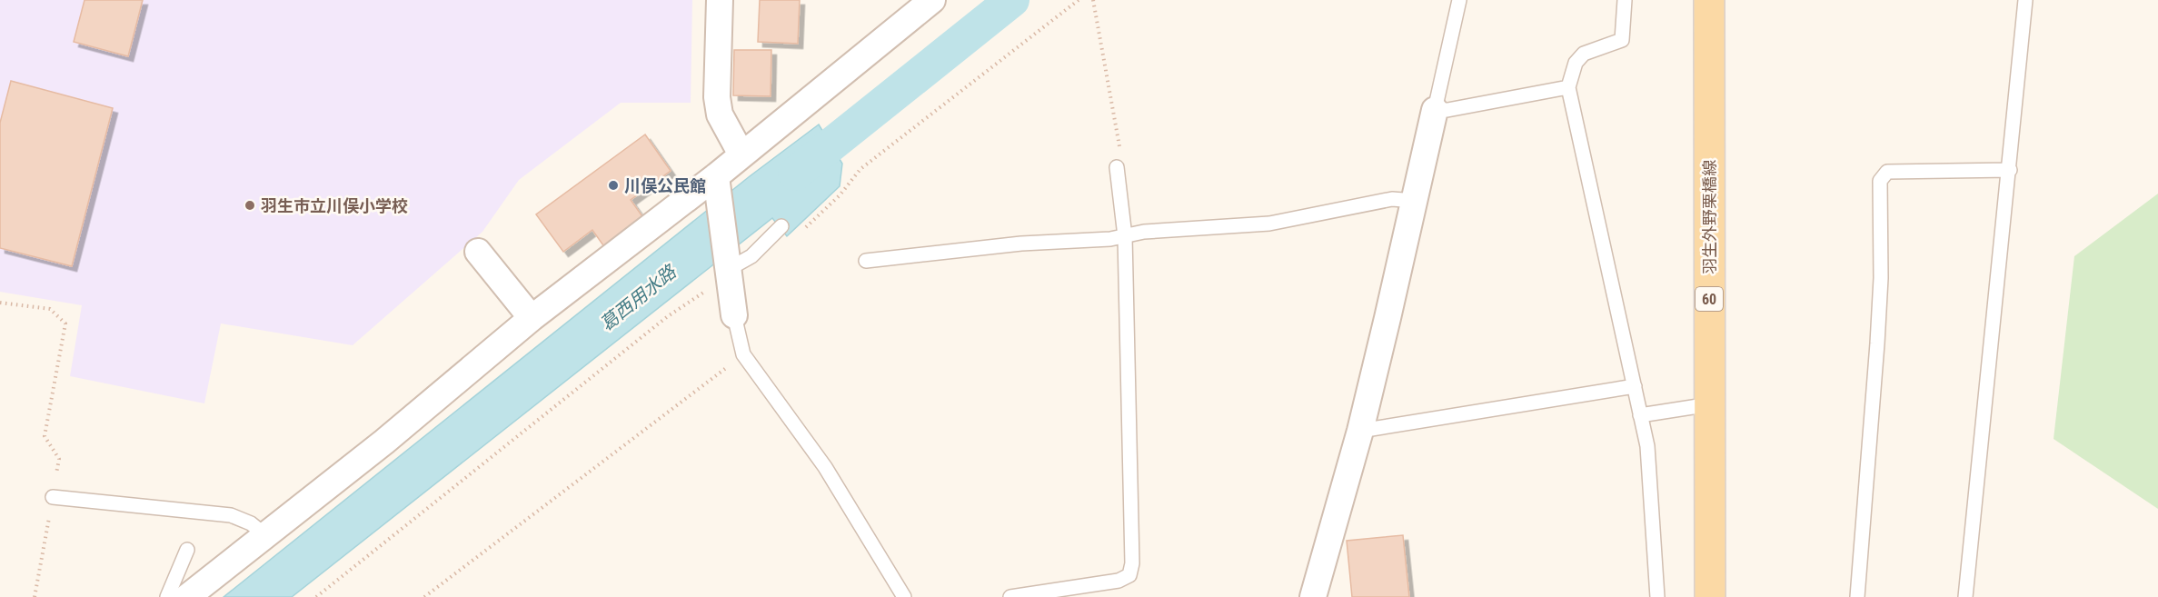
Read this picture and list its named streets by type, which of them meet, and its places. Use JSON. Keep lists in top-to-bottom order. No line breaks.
{"streets":{"main road":["羽生外野栗橋線","60"]},"water":["葛西用水路"],"places":["川俣公民館","羽生市立川俣小学校"]}
